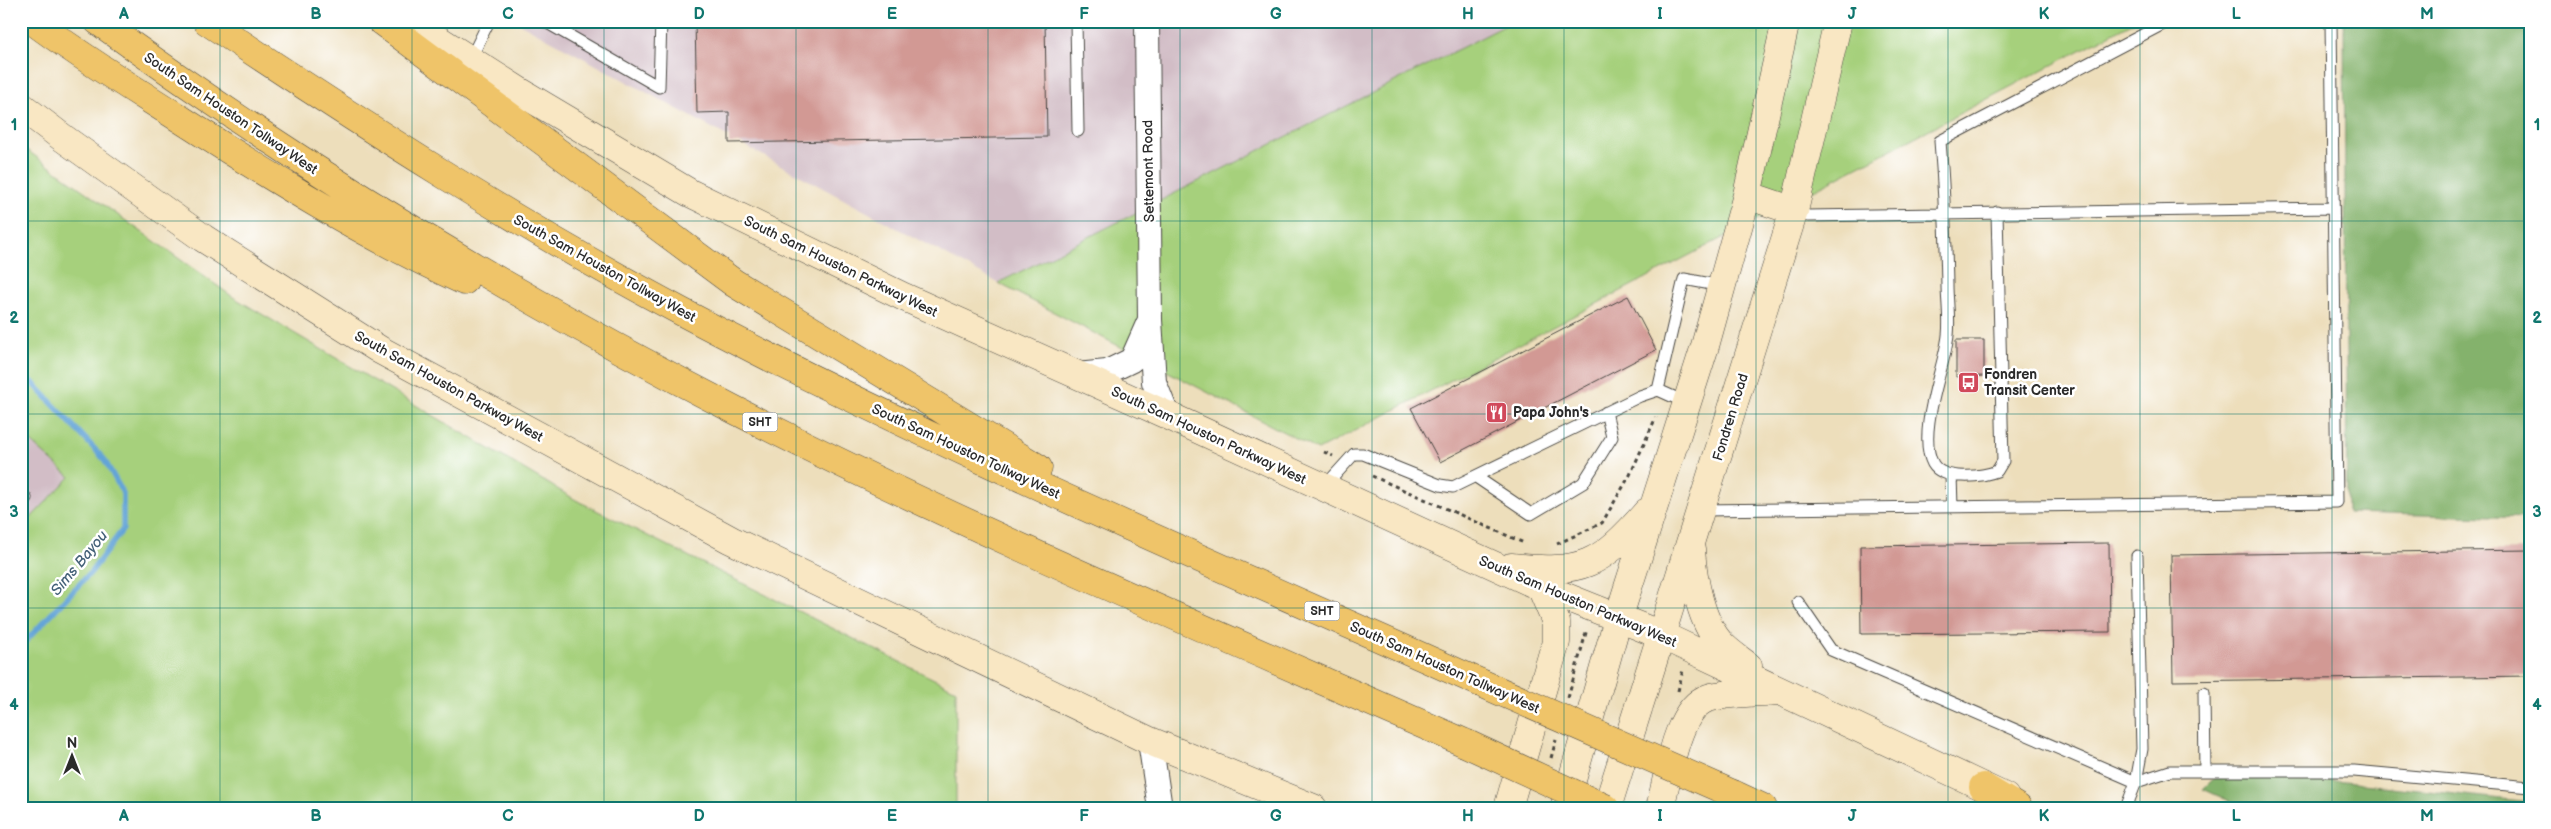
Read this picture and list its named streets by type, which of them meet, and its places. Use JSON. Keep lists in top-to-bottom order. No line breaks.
{"streets":{"highway":["South Sam Houston Tollway West","SHT"],"main road":["South Sam Houston Parkway West","Fondren Road"],"street":["Settemont Road"]},"crossings":[["South Sam Houston Tollway West","Fondren Road"],["Settemont Road","South Sam Houston Parkway West"],["South Sam Houston Parkway West","Fondren Road"]],"water":["Sims Bayou"],"places":{"bus stop":["Fondren Transit Center"],"restaurant":["Papa John's"]},"north":"top","grid":{"columns":["A","B","C","D","E","F","G","H","I","J","K","L","M"],"rows":["1","2","3","4"]}}
